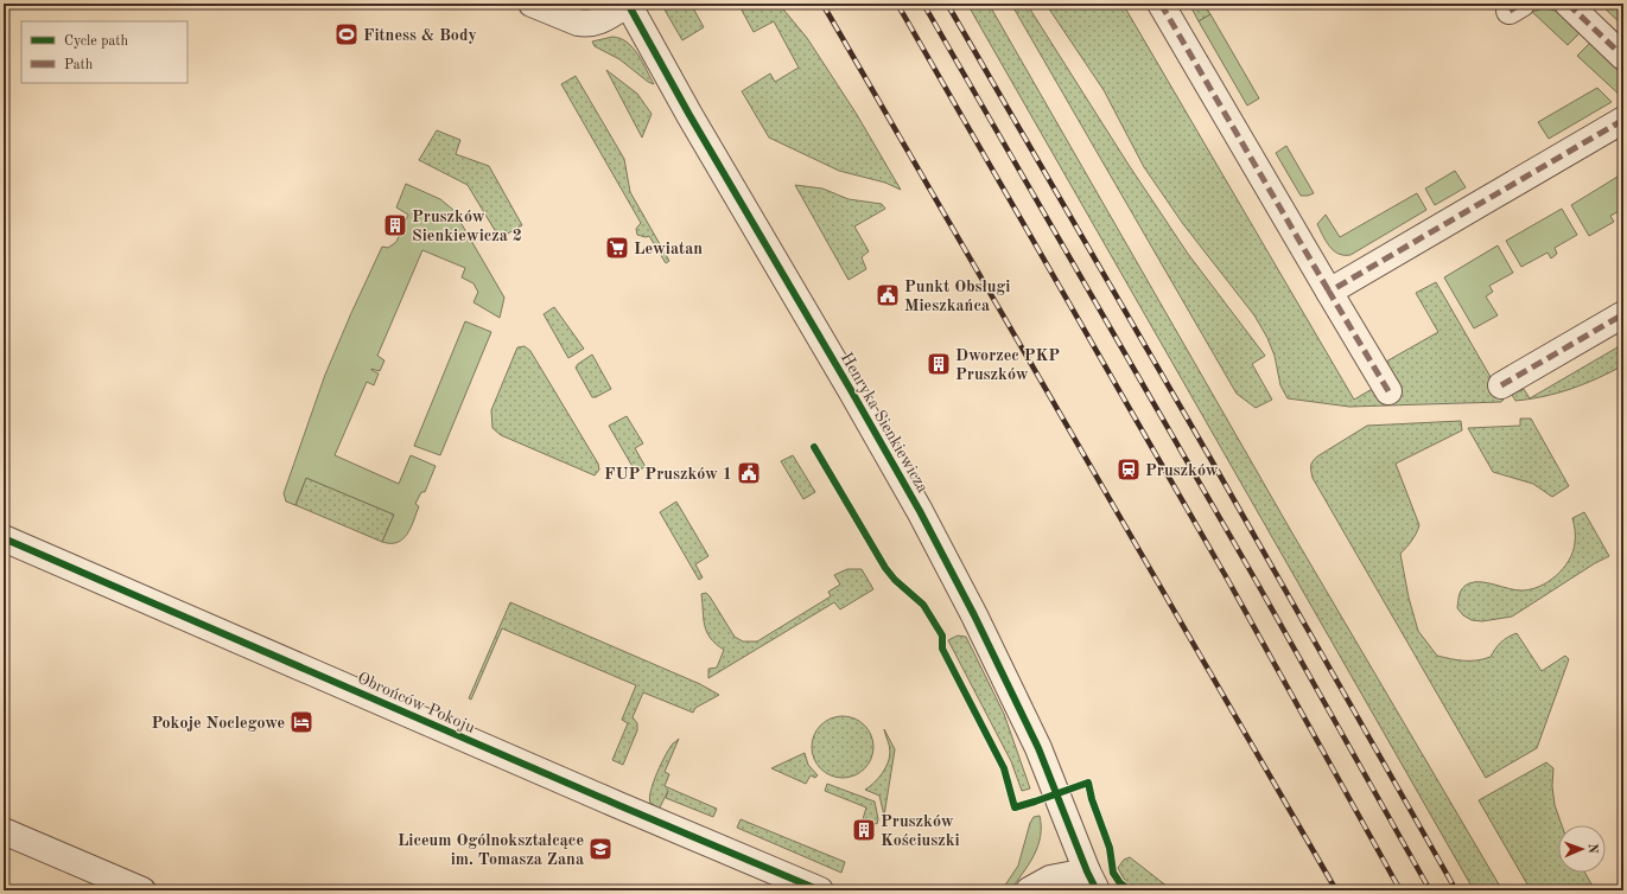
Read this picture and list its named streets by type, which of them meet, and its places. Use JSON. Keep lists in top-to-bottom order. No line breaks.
{"streets":{"street":["Henryka Sienkiewicza","Obrońców Pokoju"]},"places":{"sports":["Fitness & Body"],"building":["Pruszków Sienkiewicza 2","Dworzec PKP Pruszków","Pruszków Kościuszki"],"supermarket":["Lewiatan"],"public building":["Punkt Obsługi Mieszkańca","FUP Pruszków 1"],"station":["Pruszków"],"hotel":["Pokoje Noclegowe"],"school or university":["Liceum Ogólnokształcące im. Tomasza Zana"]},"legend":["Cycle path","Path"],"north":"right"}
